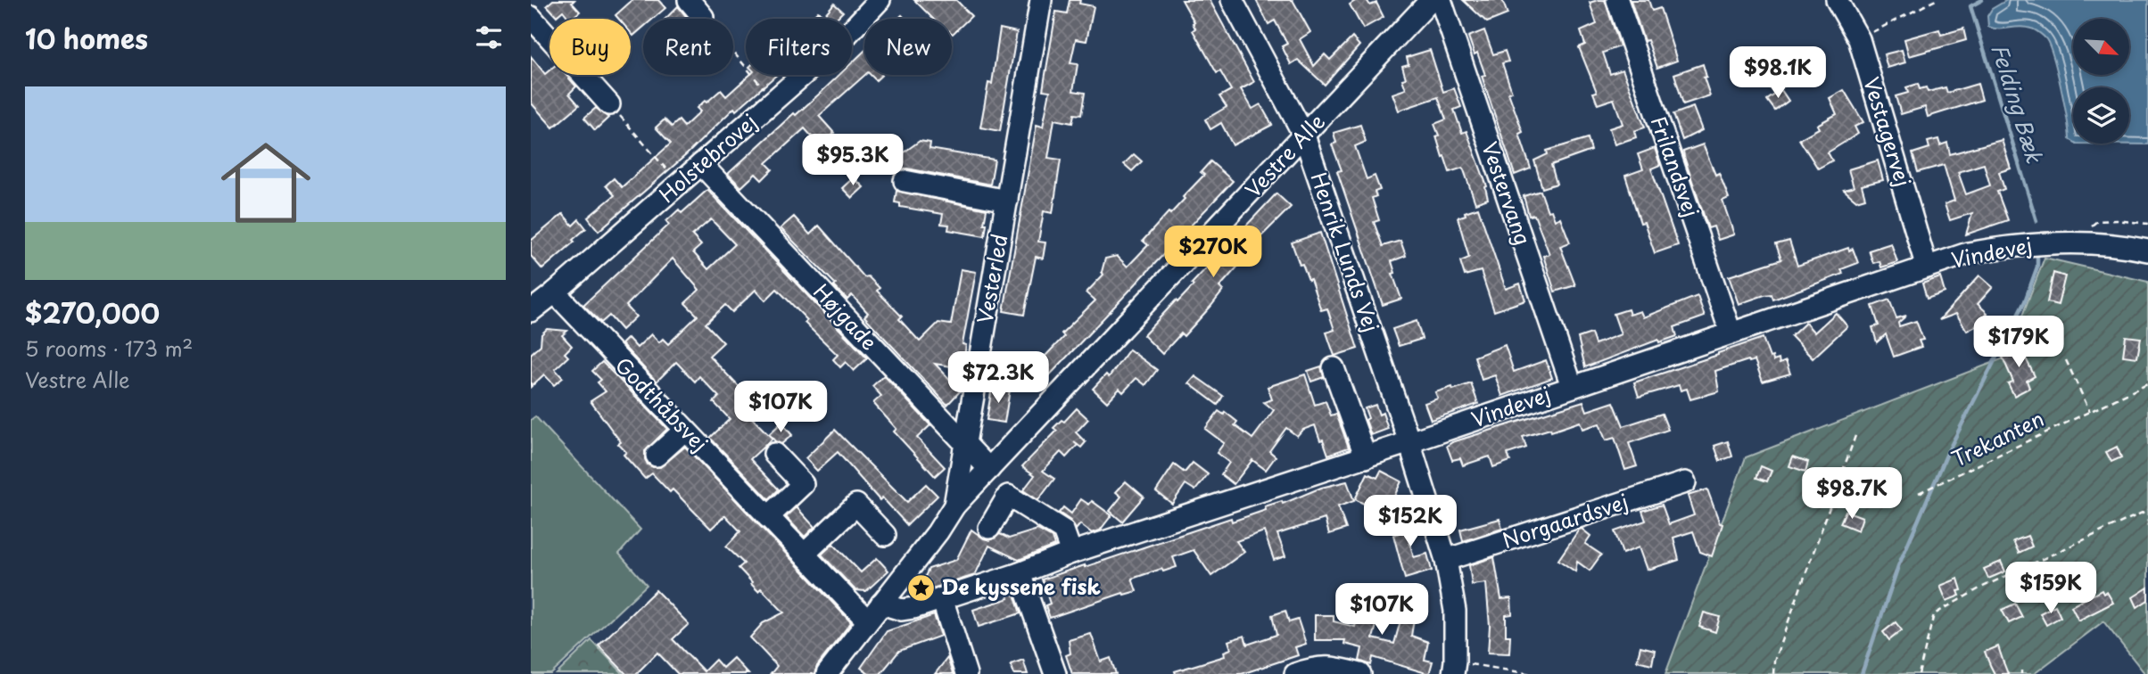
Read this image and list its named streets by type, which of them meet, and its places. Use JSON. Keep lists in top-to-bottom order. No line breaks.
{"streets":{"street":["Vestagervej","Vestre Alle","Holstebrovej","Frilandsvej","Vestervang","Henrik Lunds Vej","Vindevej","Vesterled","Højgade","Godthåbsvej","Norgaardsvej"],"path":["Trekanten"]},"crossings":[["Vestagervej","Vindevej"],["Vestre Alle","Henrik Lunds Vej"],["Vestre Alle","Vindevej"],["Vestre Alle","Vesterled"],["Vestre Alle","Højgade"],["Vestre Alle","Godthåbsvej"],["Holstebrovej","Højgade"],["Holstebrovej","Godthåbsvej"],["Frilandsvej","Vindevej"],["Vestervang","Vindevej"],["Henrik Lunds Vej","Vindevej"],["Vesterled","Højgade"]],"water":["Felding Bæk"],"places":{"place":["De kyssene fisk"]},"north":"bottom right","page":{"heading":"10 homes","chip":["Buy","Rent","Filters","New"],"price":["$98.1K","$95.3K","$270K","$179K","$72.3K","$107K","$98.7K","$152K","$159K","$107K"],"list":[{"name":"$270,000","note":"5 rooms · 173 m² · Vestre Alle"}]}}
